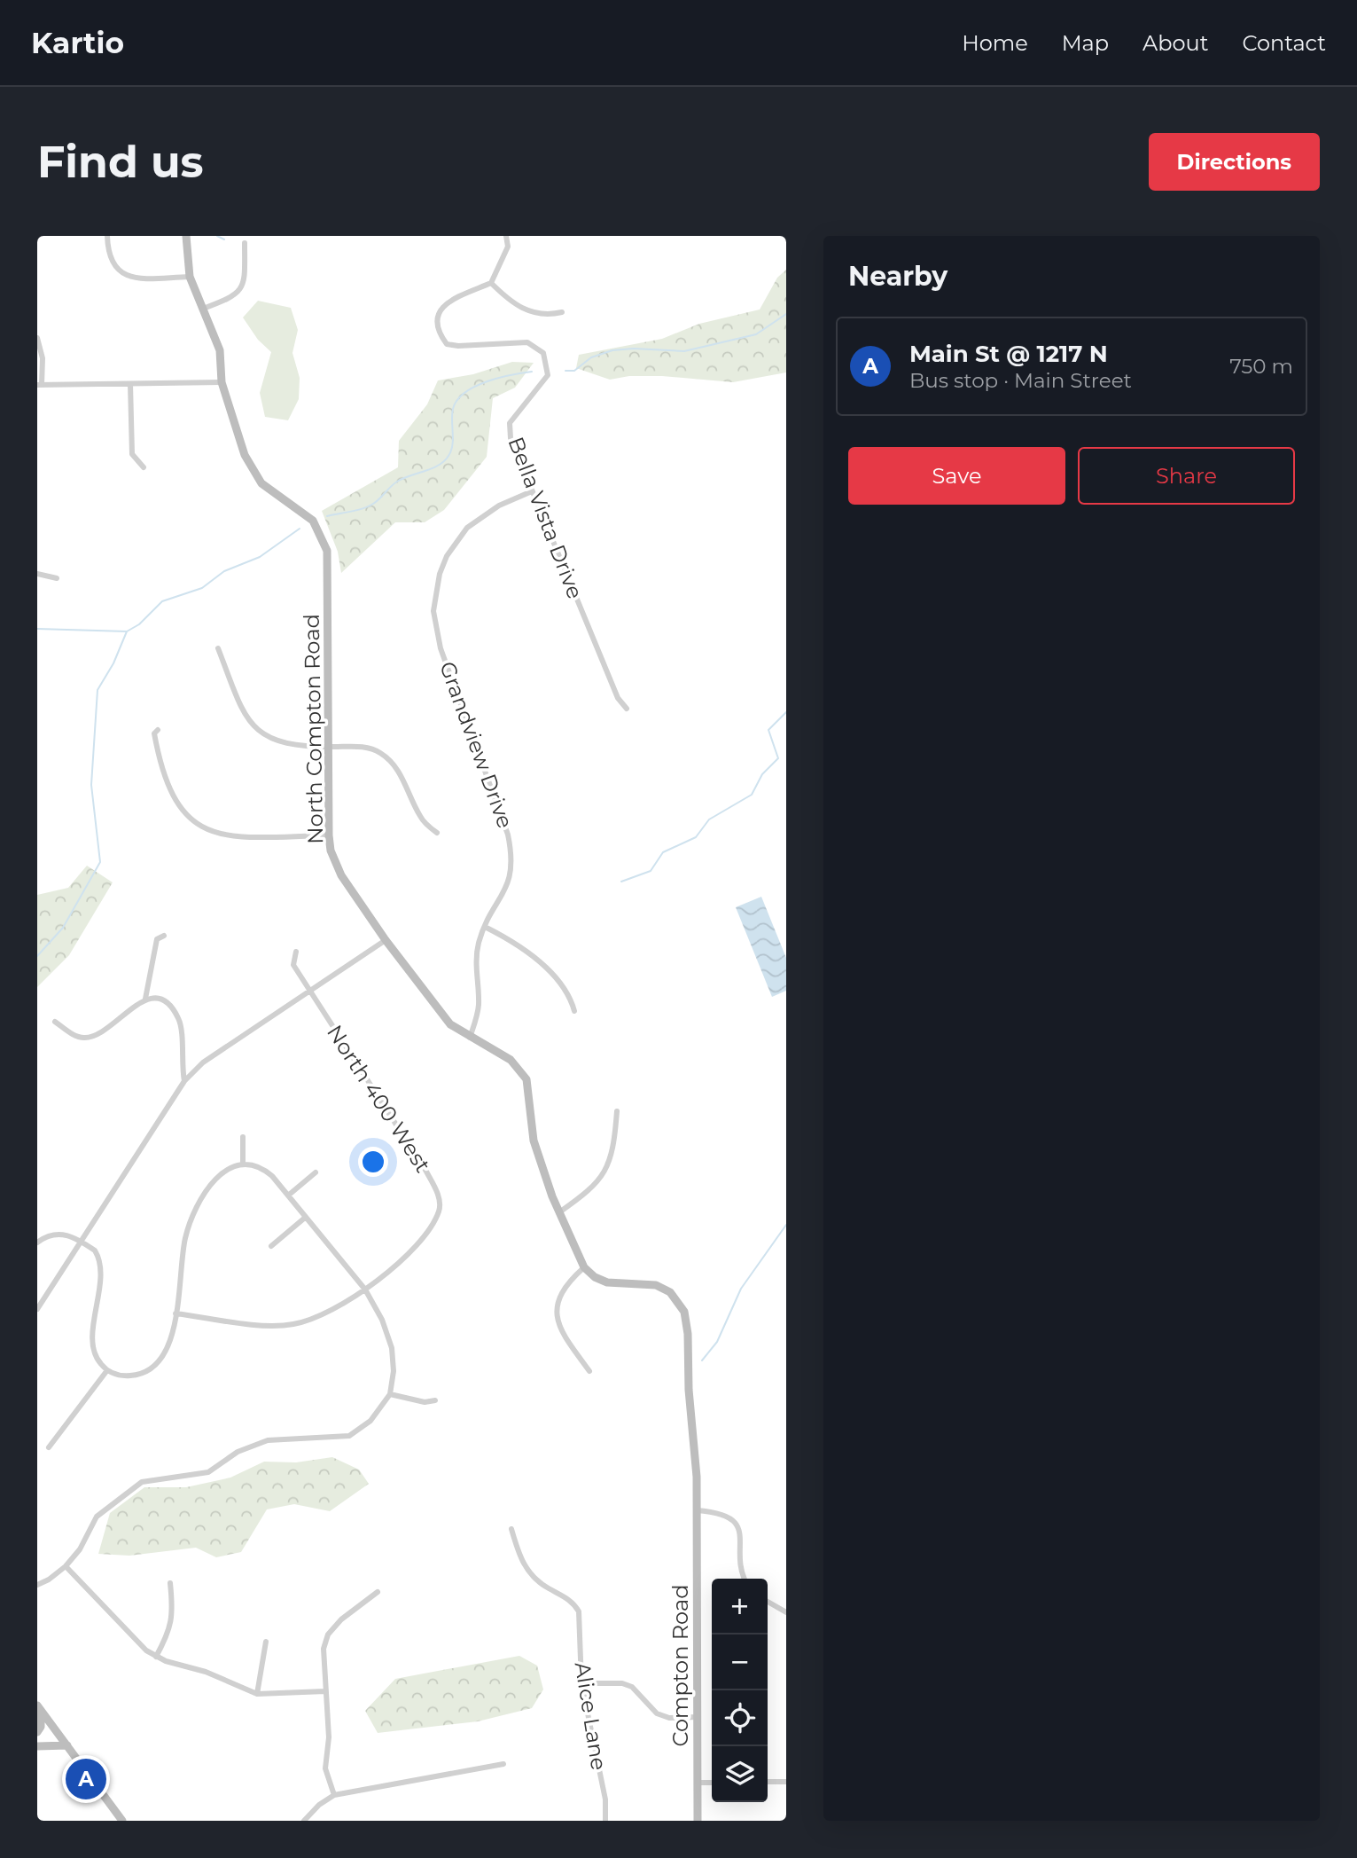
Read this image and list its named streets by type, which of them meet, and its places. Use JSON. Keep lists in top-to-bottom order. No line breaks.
{"streets":{"street":["Bella Vista Drive","North Compton Road","Grandview Drive","North 400 West","Compton Road","Alice Lane"]},"crossings":[["Bella Vista Drive","Grandview Drive"],["North Compton Road","Grandview Drive"]],"page":{"header":"Kartio","nav":["Home","Map","About","Contact"],"buttons":["Directions",["Save","Share"]],"title":"Find us","heading":"Nearby","list":[{"mark":"A","name":"Main St @ 1217 N","note":"Bus stop · Main Street","value":"750 m"}],"map_buttons":["+","−"],"pins":"A"}}
